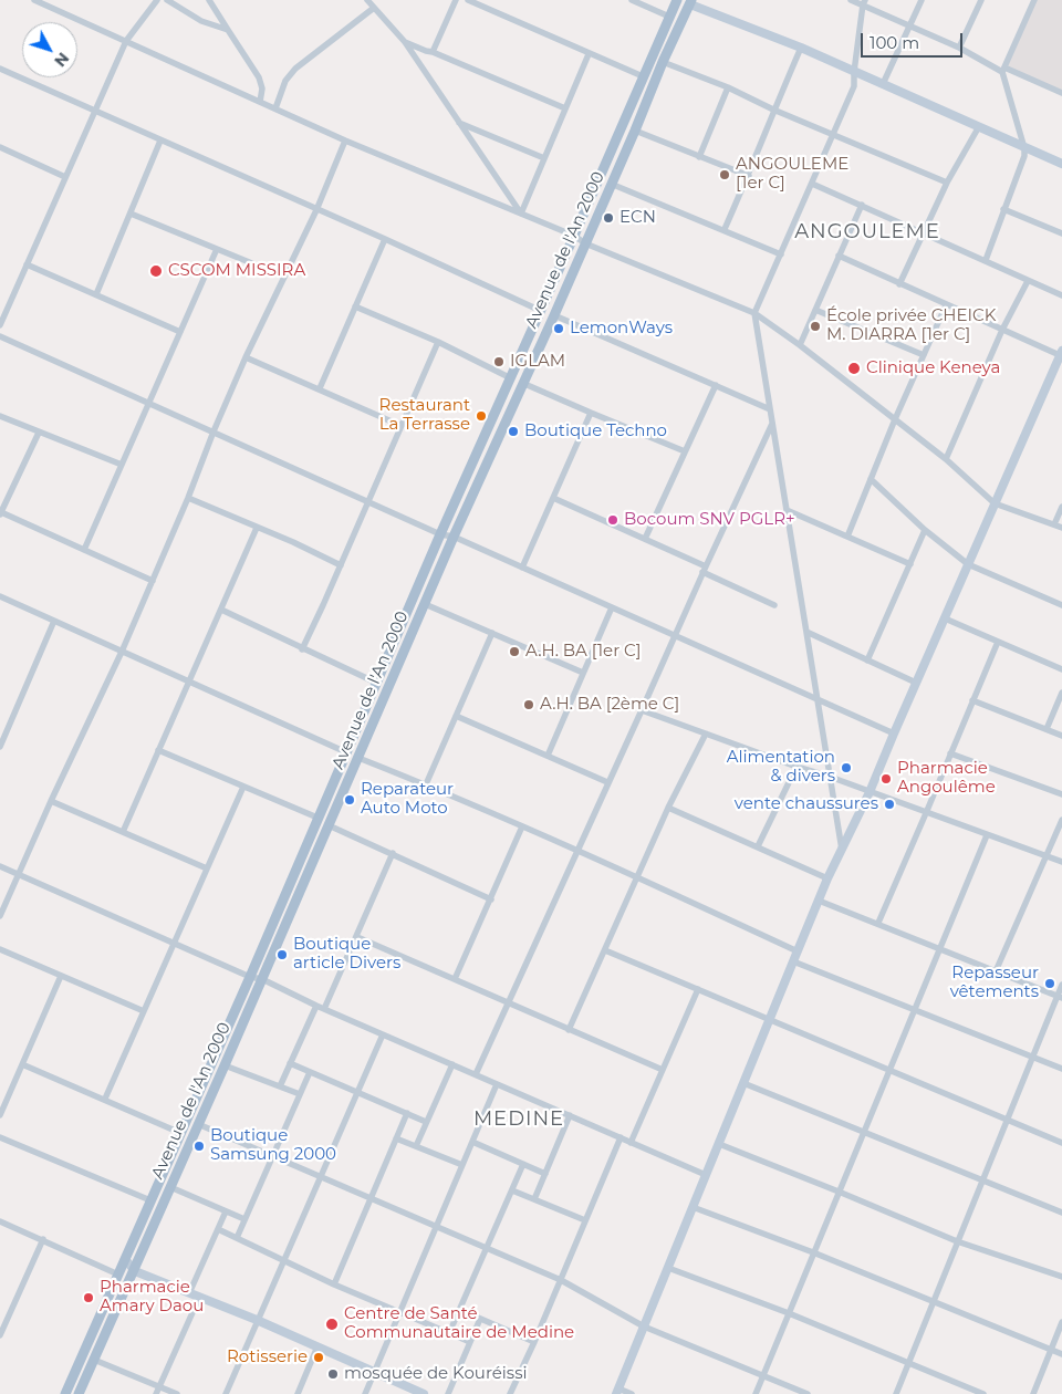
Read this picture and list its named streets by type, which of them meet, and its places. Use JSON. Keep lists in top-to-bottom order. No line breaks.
{"streets":{"main road":["Avenue de l'An 2000"]},"districts":["ANGOULEME","MEDINE"],"places":["ANGOULEME [1er C]","ECN","CSCOM MISSIRA","École privée CHEICK M. DIARRA [1er C]","LemonWays","IGLAM","Clinique Keneya","Restaurant La Terrasse","Boutique Techno","Bocoum SNV PGLR+","A.H. BA [1er C]","A.H. BA [2ème C]","Alimentation & divers","Pharmacie Angoulême","Reparateur Auto Moto","vente chaussures","Boutique article Divers","Repasseur vêtements","Boutique Samsung 2000","Pharmacie Amary Daou","Centre de Santé Communautaire de Medine","Rotisserie","mosquée de Kouréissi"],"scale_bar":"100 m","north":"bottom right"}
